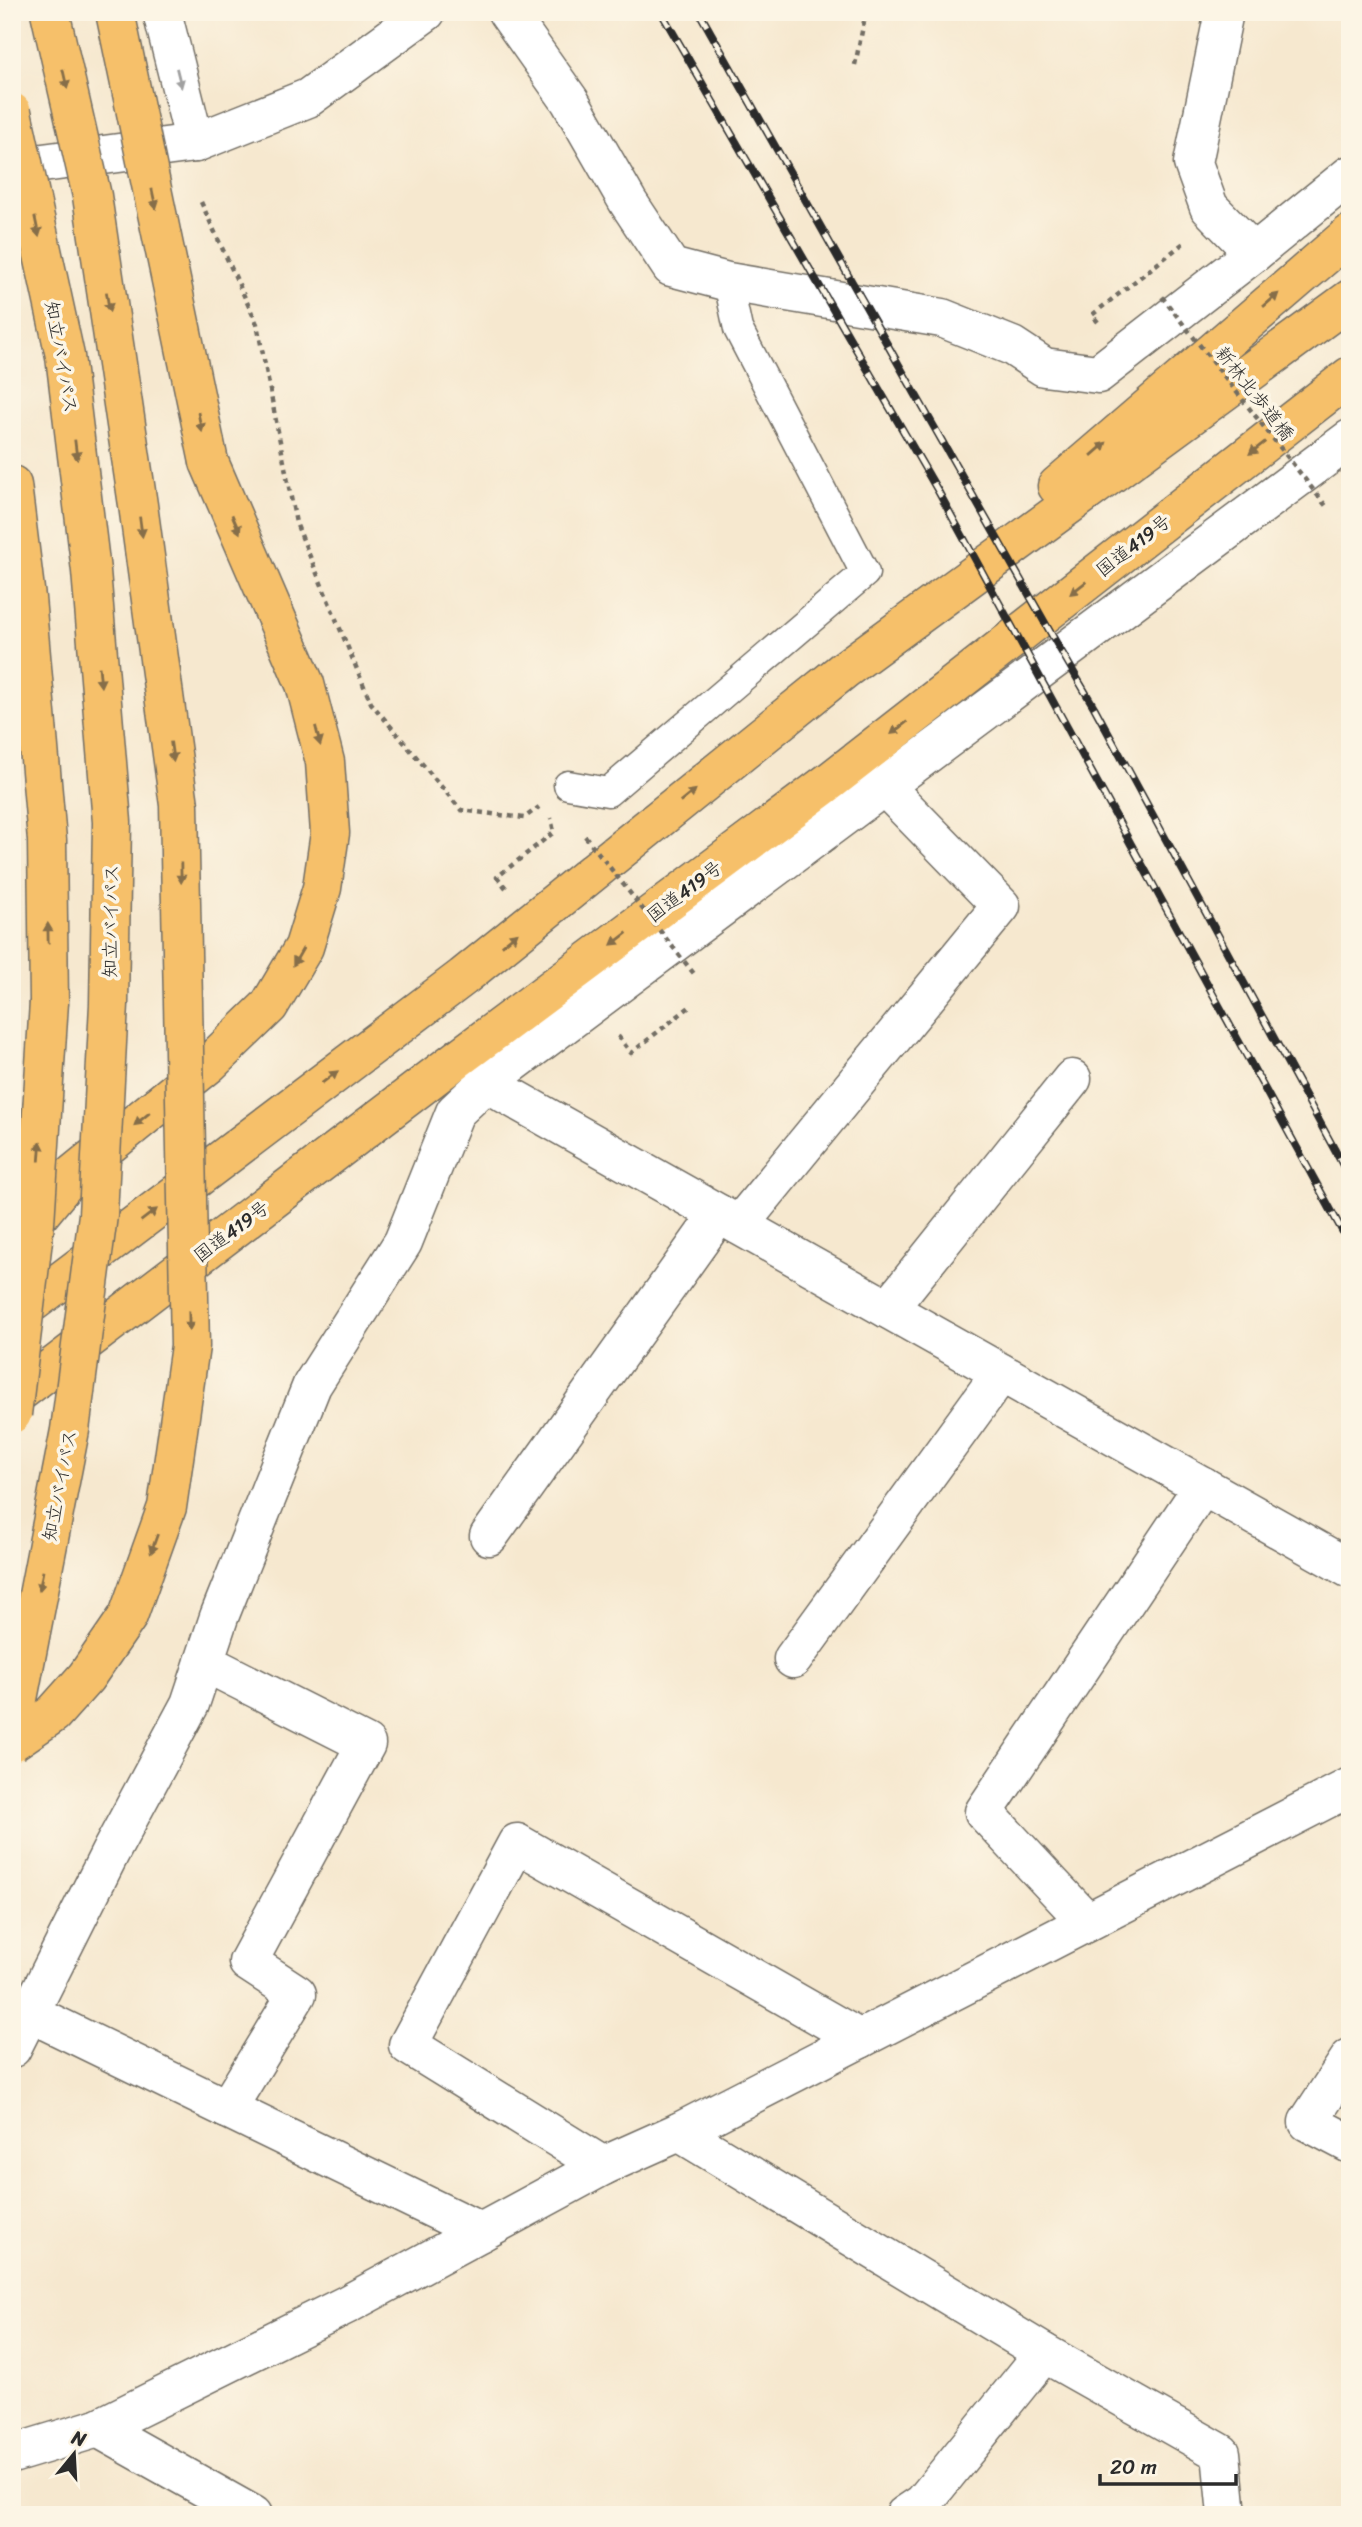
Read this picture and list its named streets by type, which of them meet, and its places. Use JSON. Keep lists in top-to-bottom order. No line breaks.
{"streets":{"highway":["知立バイパス","国道419号"],"path":["新林北歩道橋"]},"scale_bar":"20 m","north":"top"}
